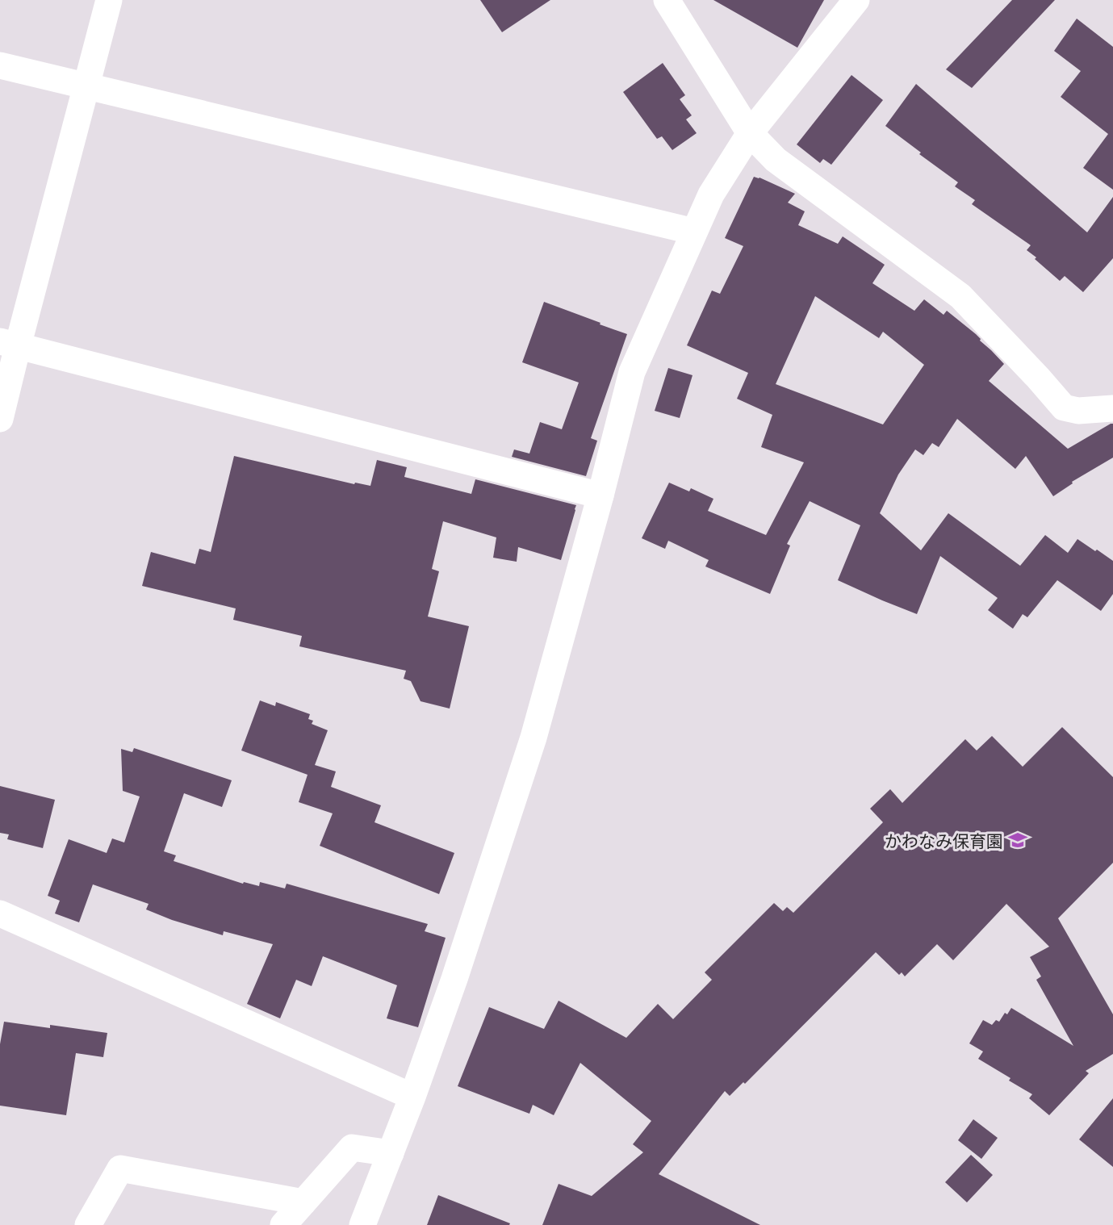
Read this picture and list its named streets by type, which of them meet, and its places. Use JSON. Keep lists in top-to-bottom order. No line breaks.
{"places":{"school or university":["かわなみ保育園"]}}
